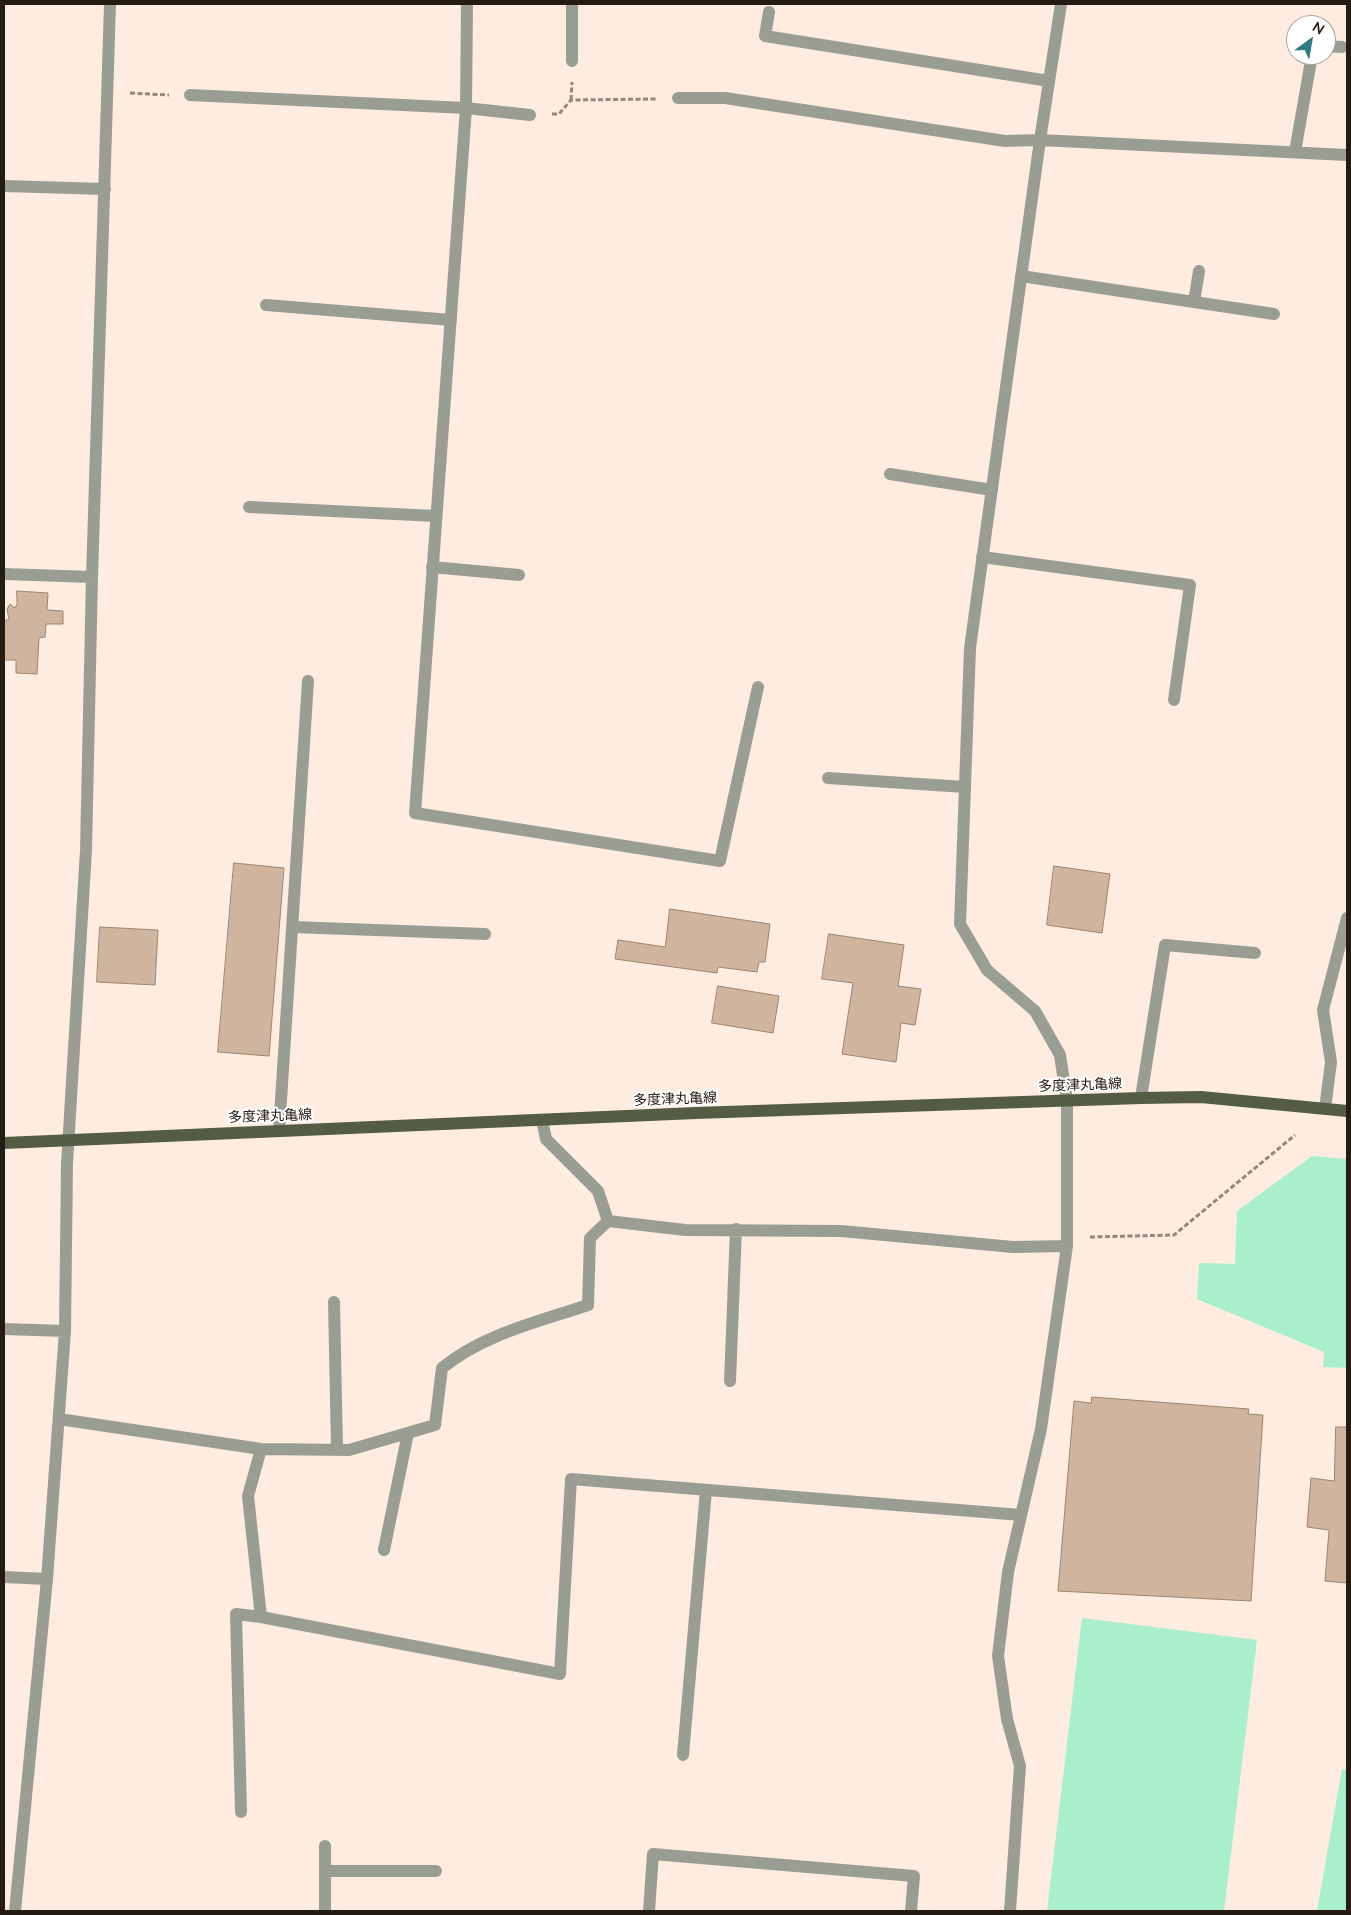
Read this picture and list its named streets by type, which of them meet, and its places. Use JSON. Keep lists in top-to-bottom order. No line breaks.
{"streets":{"main road":["多度津丸亀線"]},"north":"top right"}
